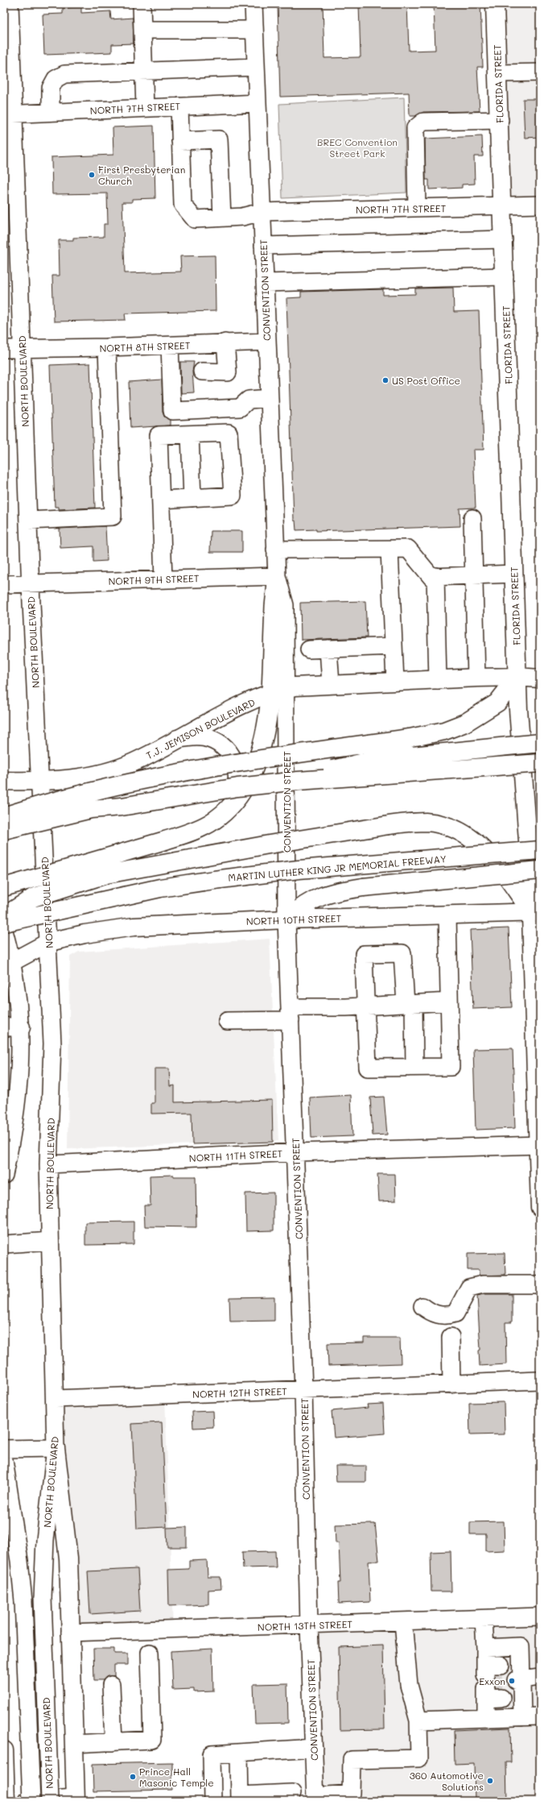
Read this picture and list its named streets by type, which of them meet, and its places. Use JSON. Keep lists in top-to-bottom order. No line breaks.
{"streets":{"main road":["FLORIDA STREET","T.J. JEMISON BOULEVARD","MARTIN LUTHER KING JR MEMORIAL FREEWAY","NORTH 10TH STREET"],"street":["NORTH 7TH STREET","CONVENTION STREET","NORTH 8TH STREET","NORTH BOULEVARD","NORTH 9TH STREET","NORTH 11TH STREET","NORTH 12TH STREET","NORTH 13TH STREET"]},"crossings":[["FLORIDA STREET","NORTH 7TH STREET"],["FLORIDA STREET","T.J. JEMISON BOULEVARD"],["FLORIDA STREET","NORTH 10TH STREET"],["FLORIDA STREET","NORTH 11TH STREET"],["NORTH 7TH STREET","CONVENTION STREET"],["NORTH 7TH STREET","NORTH BOULEVARD"],["CONVENTION STREET","NORTH 8TH STREET"],["CONVENTION STREET","NORTH 9TH STREET"],["CONVENTION STREET","T.J. JEMISON BOULEVARD"],["CONVENTION STREET","NORTH 10TH STREET"],["CONVENTION STREET","NORTH 11TH STREET"],["CONVENTION STREET","NORTH 12TH STREET"],["CONVENTION STREET","NORTH 13TH STREET"],["NORTH 8TH STREET","NORTH BOULEVARD"],["NORTH BOULEVARD","NORTH 9TH STREET"],["NORTH BOULEVARD","T.J. JEMISON BOULEVARD"],["NORTH BOULEVARD","NORTH 10TH STREET"],["NORTH BOULEVARD","NORTH 11TH STREET"],["NORTH BOULEVARD","NORTH 12TH STREET"]],"parks":["BREC Convention Street Park"],"places":["First Presbyterian Church","US Post Office","Exxon","Prince Hall Masonic Temple","360 Automotive Solutions"]}
